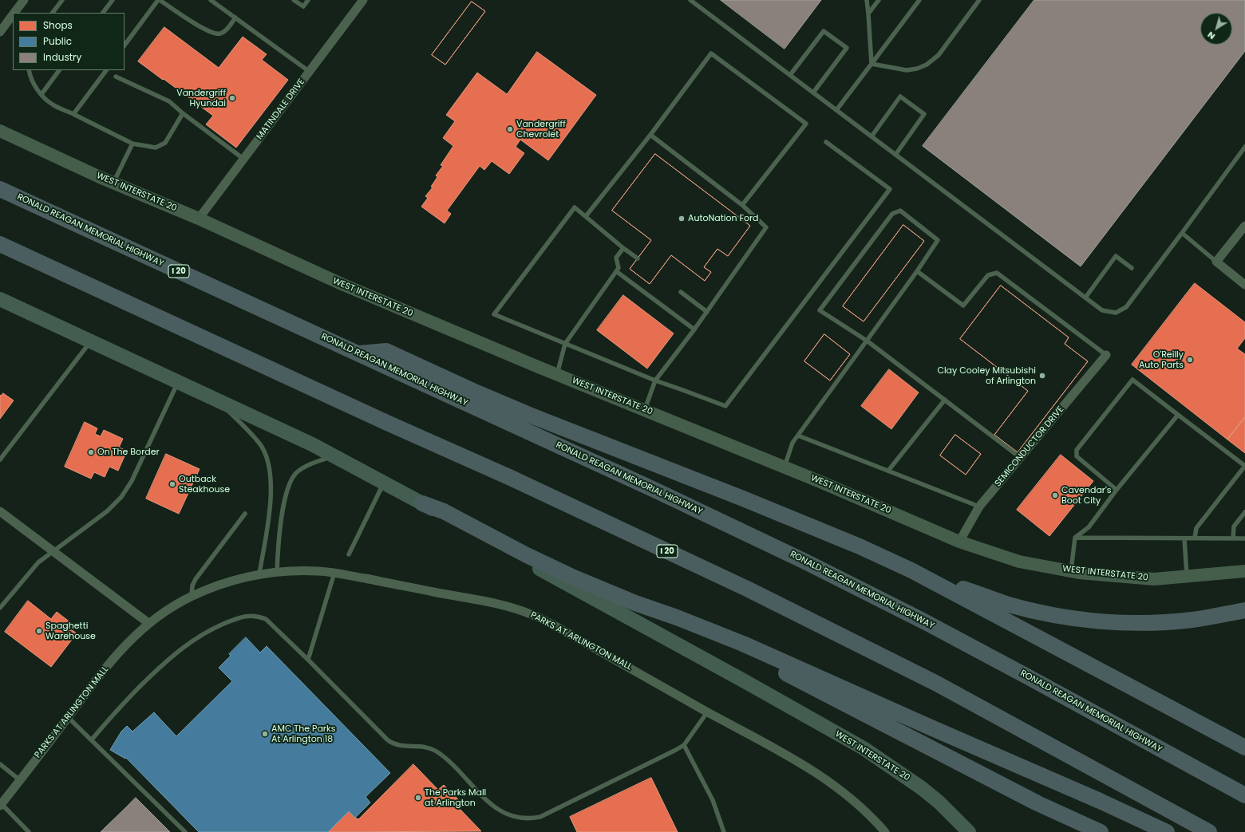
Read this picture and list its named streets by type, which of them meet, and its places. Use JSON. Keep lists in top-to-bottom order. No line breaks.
{"streets":{"highway":["RONALD REAGAN MEMORIAL HIGHWAY","I 20"],"main road":["WEST INTERSTATE 20"],"street":["MATINDALE DRIVE","SEMICONDUCTOR DRIVE","PARKS AT ARLINGTON MALL"]},"crossings":[["MATINDALE DRIVE","WEST INTERSTATE 20"],["WEST INTERSTATE 20","SEMICONDUCTOR DRIVE"]],"places":["Vandergriff Hyundai","Vandergriff Chevrolet","AutoNation Ford","O'Reilly Auto Parts","Clay Cooley Mitsubishi of Arlington","On The Border","Outback Steakhouse","Cavendar's Boot City","Spaghetti Warehouse","AMC The Parks At Arlington 18","The Parks Mall at Arlington"],"legend":["Shops","Public","Industry"],"north":"bottom left"}
